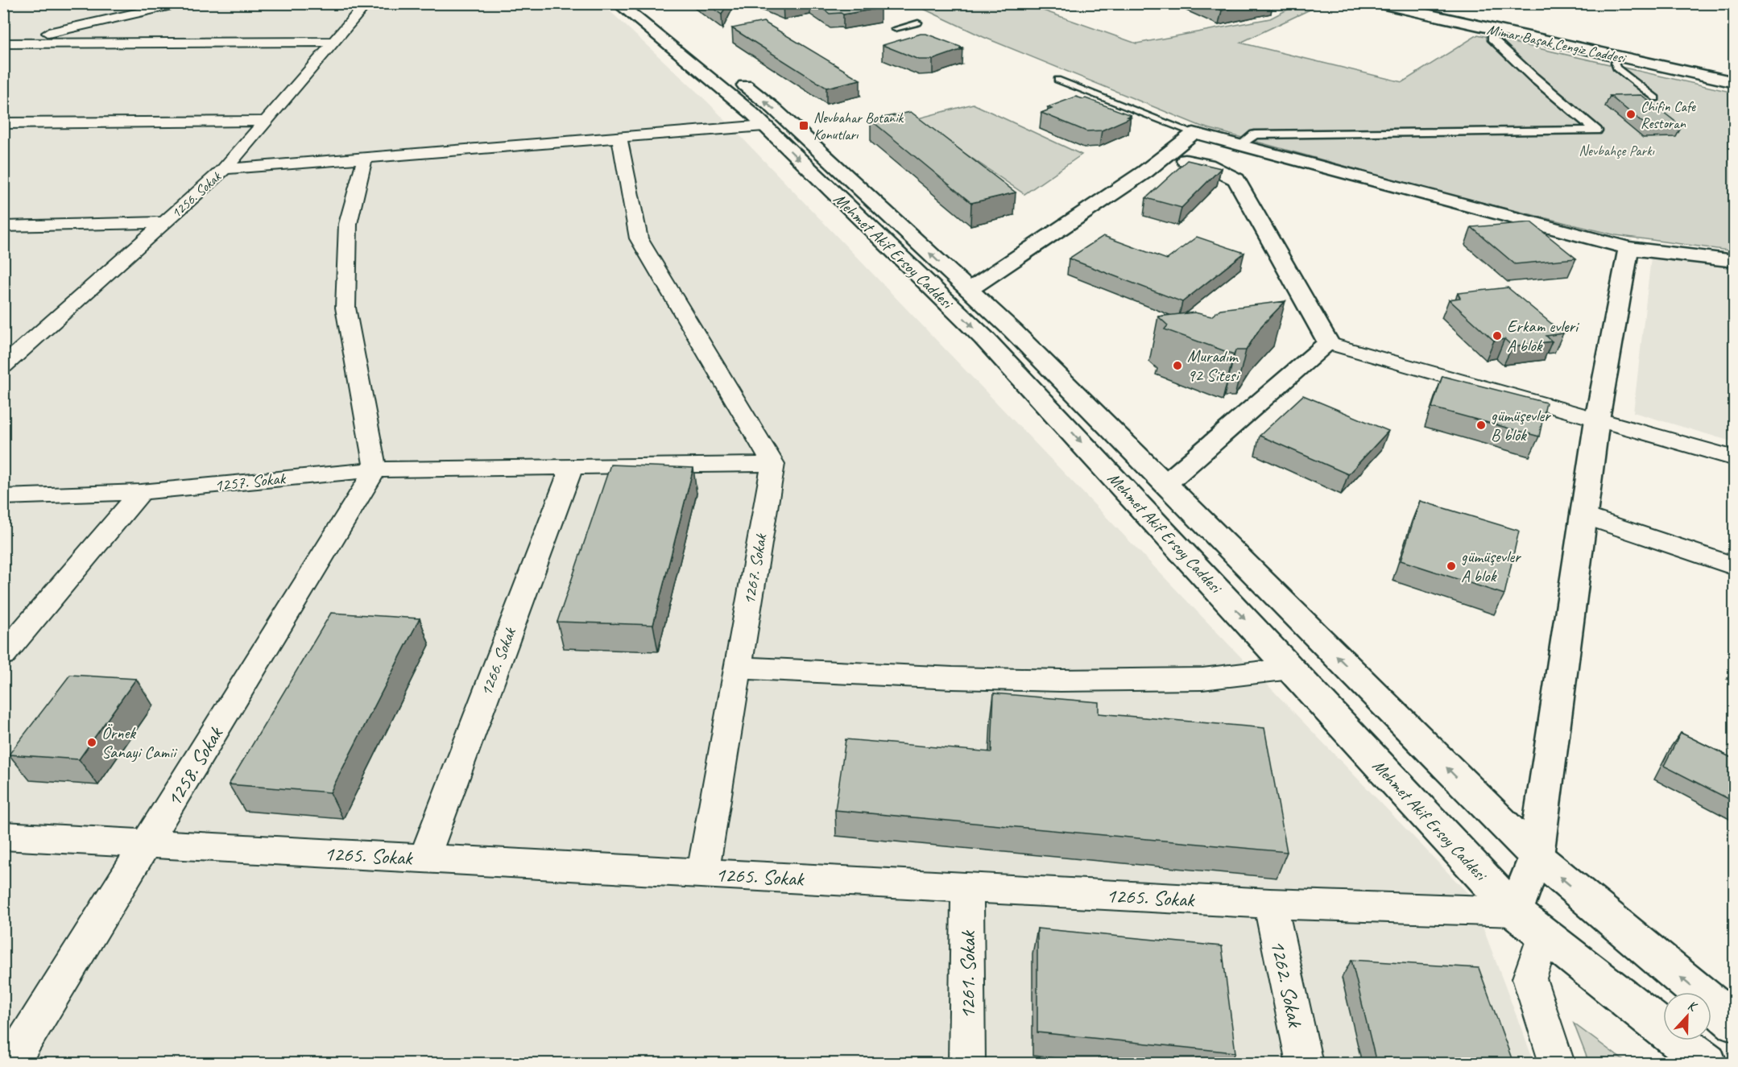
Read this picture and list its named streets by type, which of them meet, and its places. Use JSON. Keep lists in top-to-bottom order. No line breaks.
{"streets":{"main road":["Mimar Başak Cengiz Caddesi","Mehmet Akif Ersoy Caddesi"],"street":["1256. Sokak","1257. Sokak","1267. Sokak","1266. Sokak","1258. Sokak","1265. Sokak","1261. Sokak","1262. Sokak"]},"crossings":[["Mehmet Akif Ersoy Caddesi","1265. Sokak"],["1257. Sokak","1266. Sokak"],["1257. Sokak","1258. Sokak"],["1267. Sokak","1265. Sokak"],["1266. Sokak","1265. Sokak"],["1258. Sokak","1265. Sokak"],["1265. Sokak","1261. Sokak"],["1265. Sokak","1262. Sokak"]],"parks":["Nevbahçe Parkı"],"places":{"other":["Chifin Cafe Restoran","Erkam evleri A blok","Muradım 92 Sitesi","gümüşevler B blok","gümüşevler A blok","Örnek Sanayi Camii"],"transit":["Nevbahar Botanik Konutları"]},"north":"top"}
